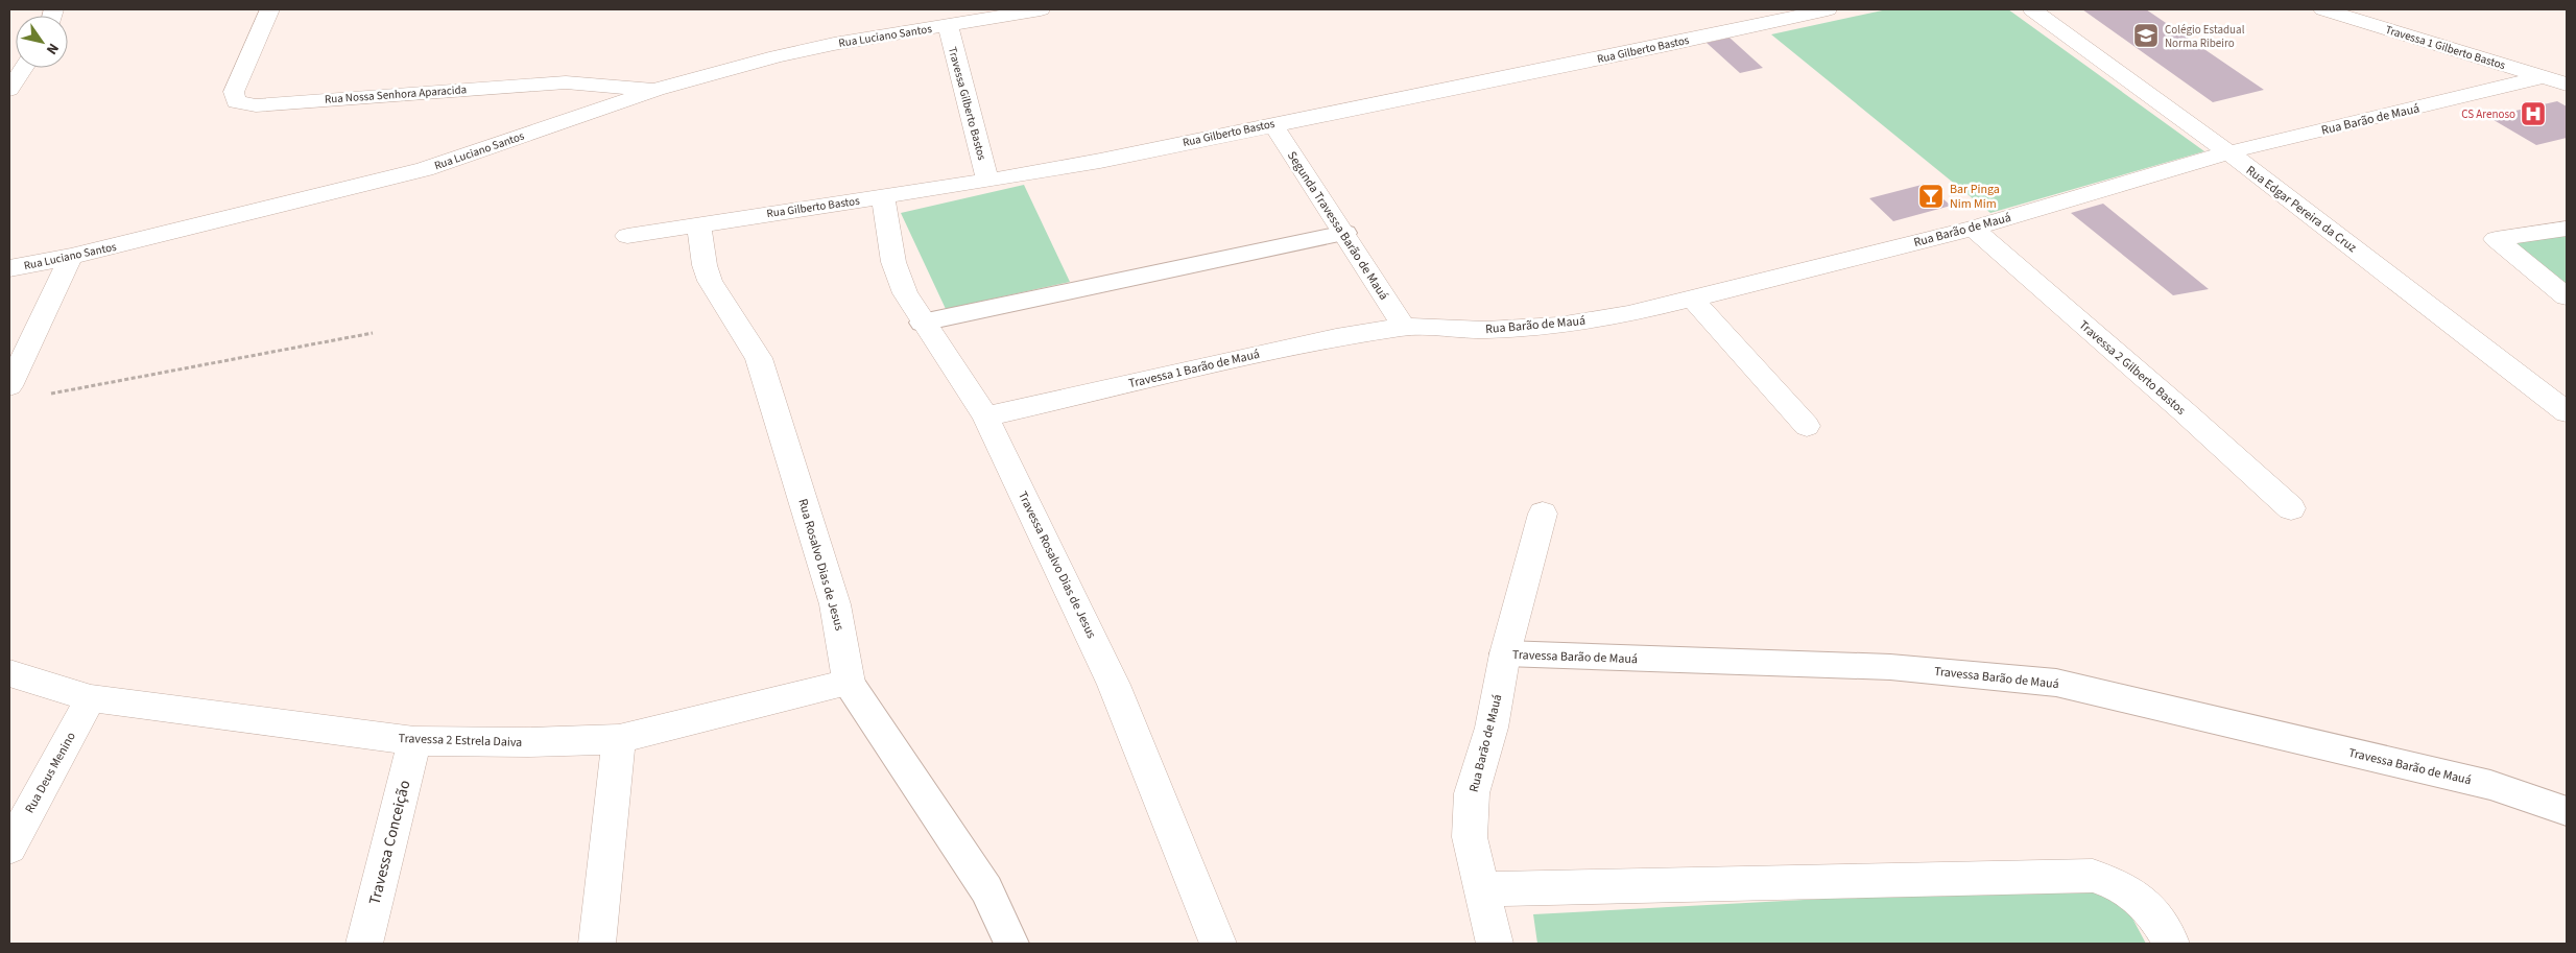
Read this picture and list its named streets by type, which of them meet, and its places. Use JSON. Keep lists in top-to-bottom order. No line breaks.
{"streets":{"street":["Rua Luciano Santos","Travessa 1 Gilberto Bastos","Rua Gilberto Bastos","Rua Nossa Senhora Aparacida","Travessa Gilberto Bastos","Rua Barão de Mauá","Rua Edgar Pereira da Cruz","Segunda Travessa Barão de Mauá","Travessa 2 Gilberto Bastos","Travessa 1 Barão de Mauá","Rua Rosalvo Dias de Jesus","Travessa Rosalvo Dias de Jesus","Travessa 2 Estrela Daiva","Rua Deus Menino","Travessa Conceição"],"lane":["Travessa Barão de Mauá"]},"crossings":[["Rua Luciano Santos","Rua Nossa Senhora Aparacida"],["Rua Luciano Santos","Travessa Gilberto Bastos"],["Travessa 1 Gilberto Bastos","Rua Barão de Mauá"],["Rua Gilberto Bastos","Travessa Gilberto Bastos"],["Rua Gilberto Bastos","Segunda Travessa Barão de Mauá"],["Rua Gilberto Bastos","Rua Rosalvo Dias de Jesus"],["Rua Gilberto Bastos","Travessa Rosalvo Dias de Jesus"],["Rua Barão de Mauá","Rua Edgar Pereira da Cruz"],["Rua Barão de Mauá","Segunda Travessa Barão de Mauá"],["Rua Barão de Mauá","Travessa 2 Gilberto Bastos"],["Rua Barão de Mauá","Travessa 1 Barão de Mauá"],["Rua Barão de Mauá","Travessa Barão de Mauá"],["Segunda Travessa Barão de Mauá","Travessa 1 Barão de Mauá"],["Travessa 1 Barão de Mauá","Travessa Rosalvo Dias de Jesus"],["Rua Rosalvo Dias de Jesus","Travessa 2 Estrela Daiva"],["Travessa 2 Estrela Daiva","Rua Deus Menino"],["Travessa 2 Estrela Daiva","Travessa Conceição"]],"places":{"school or university":["Colégio Estadual Norma Ribeiro"],"hospital":["CS Arenoso"],"bar":["Bar Pinga Nim Mim"]},"north":"bottom right"}
